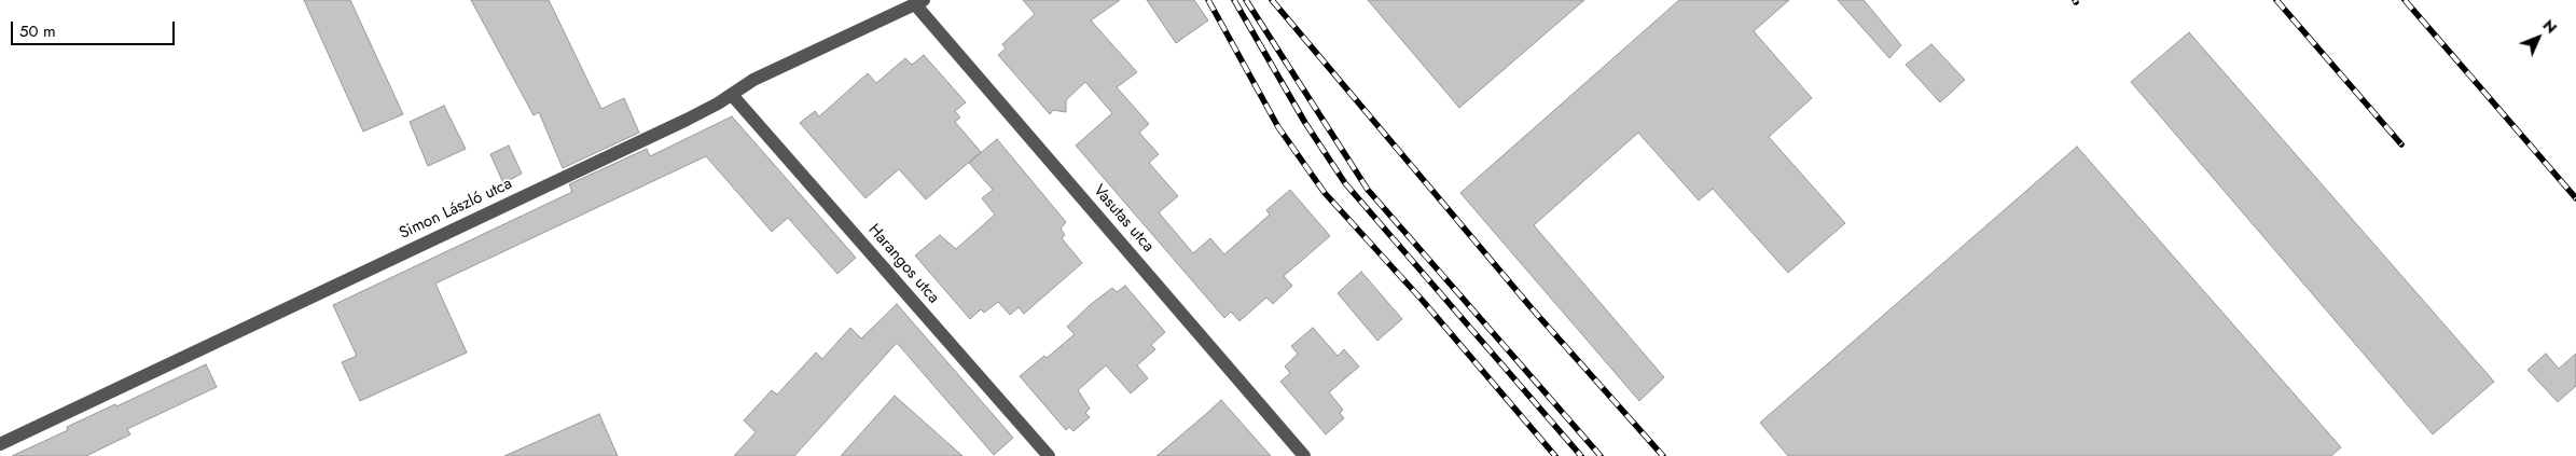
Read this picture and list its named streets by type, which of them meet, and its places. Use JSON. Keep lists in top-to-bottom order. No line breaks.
{"streets":{"street":["Simon László utca","Vasutas utca","Harangos utca"]},"crossings":[["Simon László utca","Vasutas utca"],["Simon László utca","Harangos utca"]],"scale_bar":"50 m","north":"top right"}
